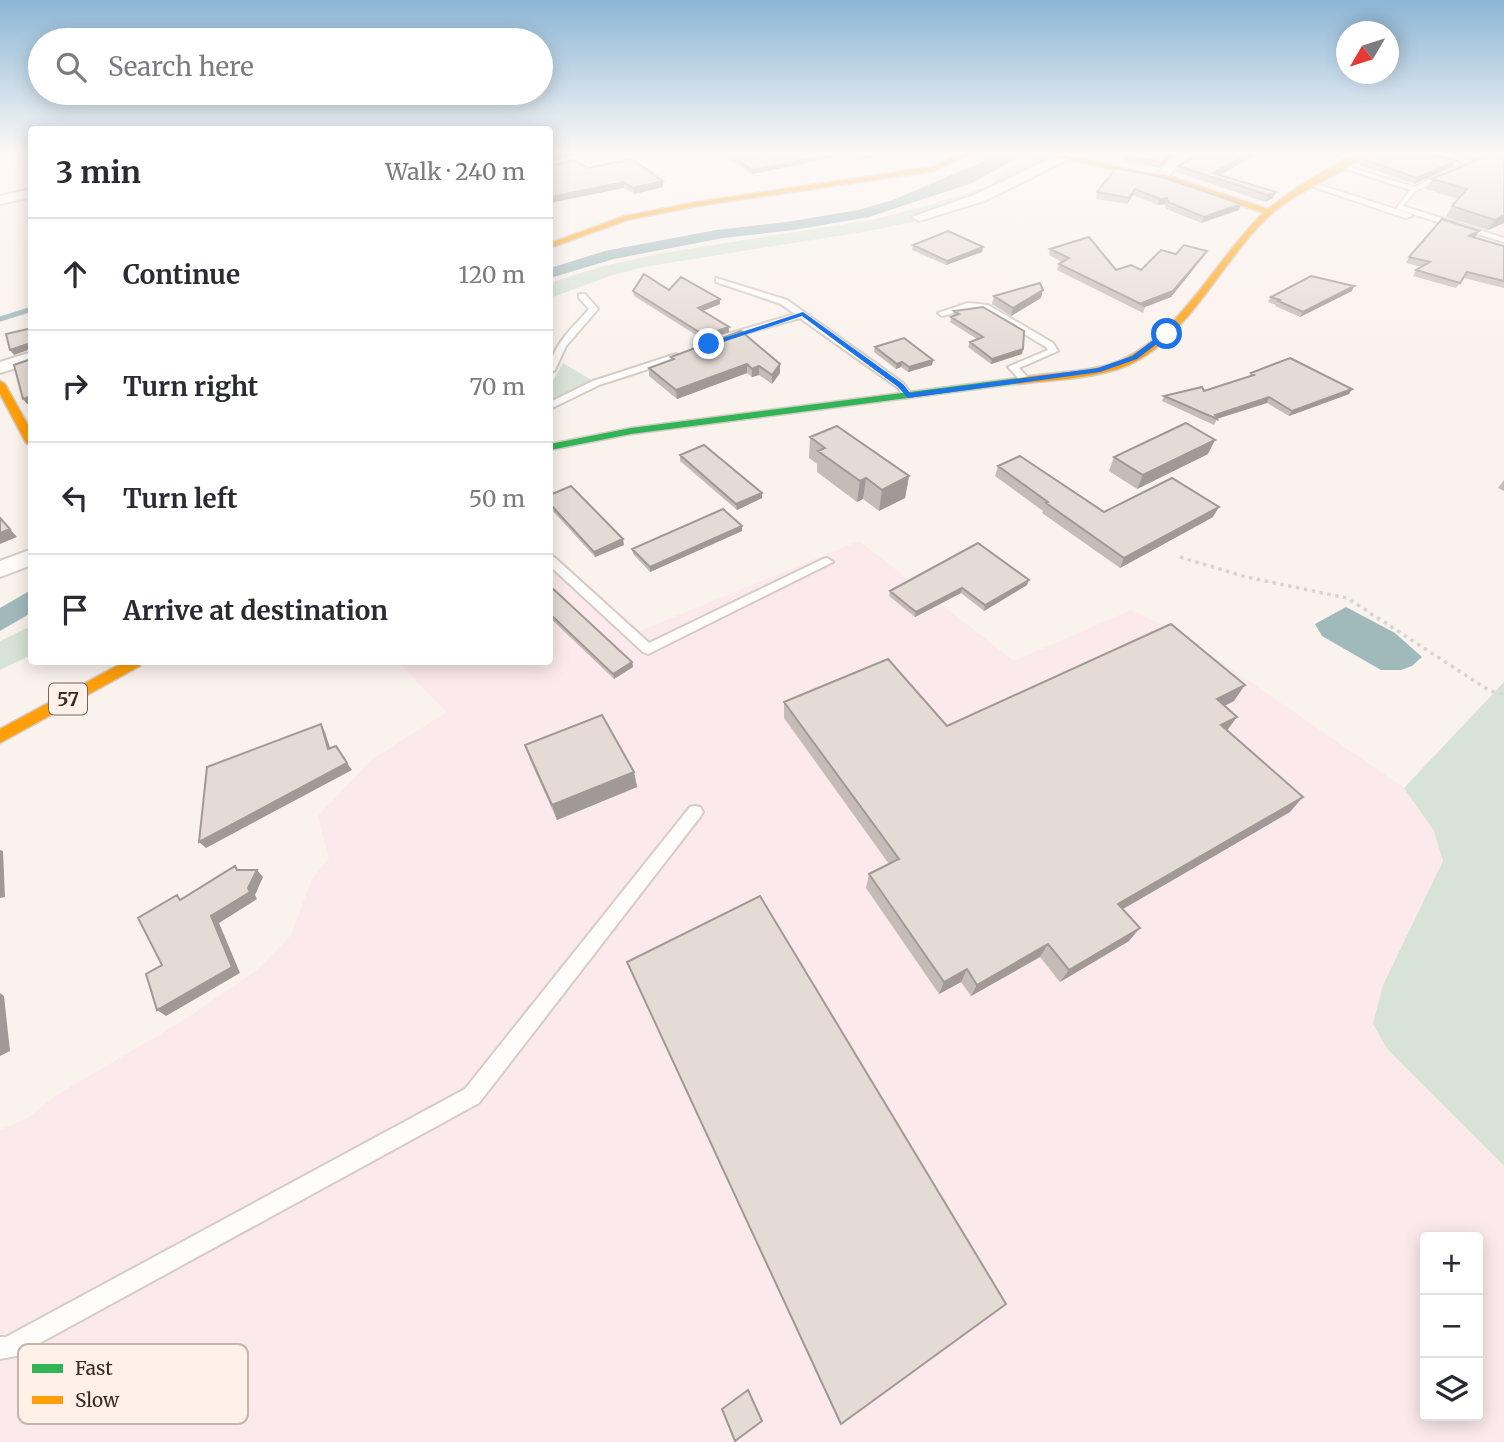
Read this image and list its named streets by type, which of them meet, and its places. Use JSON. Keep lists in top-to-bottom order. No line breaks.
{"streets":{"main road":["57"]},"legend":["Fast","Slow"],"north":"bottom left","page":{"search":"Search here","heading":["3 min","Walk · 240 m"],"list":[["Continue","120 m"],["Turn right","70 m"],["Turn left","50 m"],"Arrive at destination"],"map_buttons":["+","−"]}}
